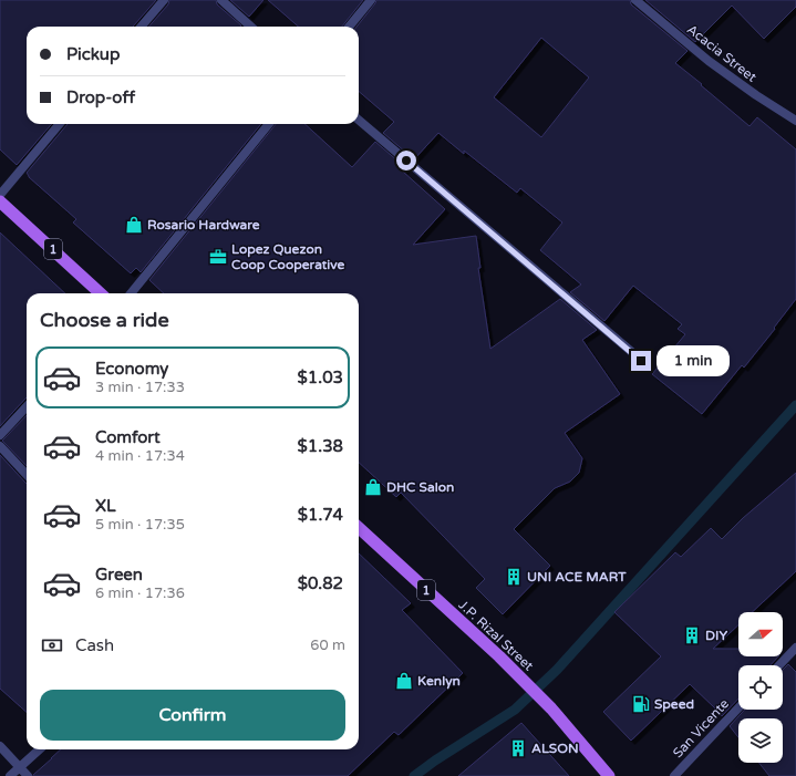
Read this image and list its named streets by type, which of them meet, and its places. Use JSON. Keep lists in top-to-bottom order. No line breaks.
{"streets":{"main road":["1","J.P. Rizal Street"],"street":["Acacia Street","San Vicente"]},"places":{"shop":["Rosario Hardware","DHC Salon","Kenlyn"],"office":["Lopez Quezon Coop Cooperative"],"building":["UNI ACE MART","DIY","ALSON"],"fuel station":["Speed"]},"north":"right","page":{"banner":["Pickup","Drop-off"],"heading":"Choose a ride","bubble":"1 min","list":[{"name":"Economy","note":"3 min · 17:33","value":"$1.03"},{"name":"Comfort","note":"4 min · 17:34","value":"$1.38"},{"name":"XL","note":"5 min · 17:35","value":"$1.74"},{"name":"Green","note":"6 min · 17:36","value":"$0.82"}],"pay":["Cash","60 m"],"buttons":"Confirm"}}
